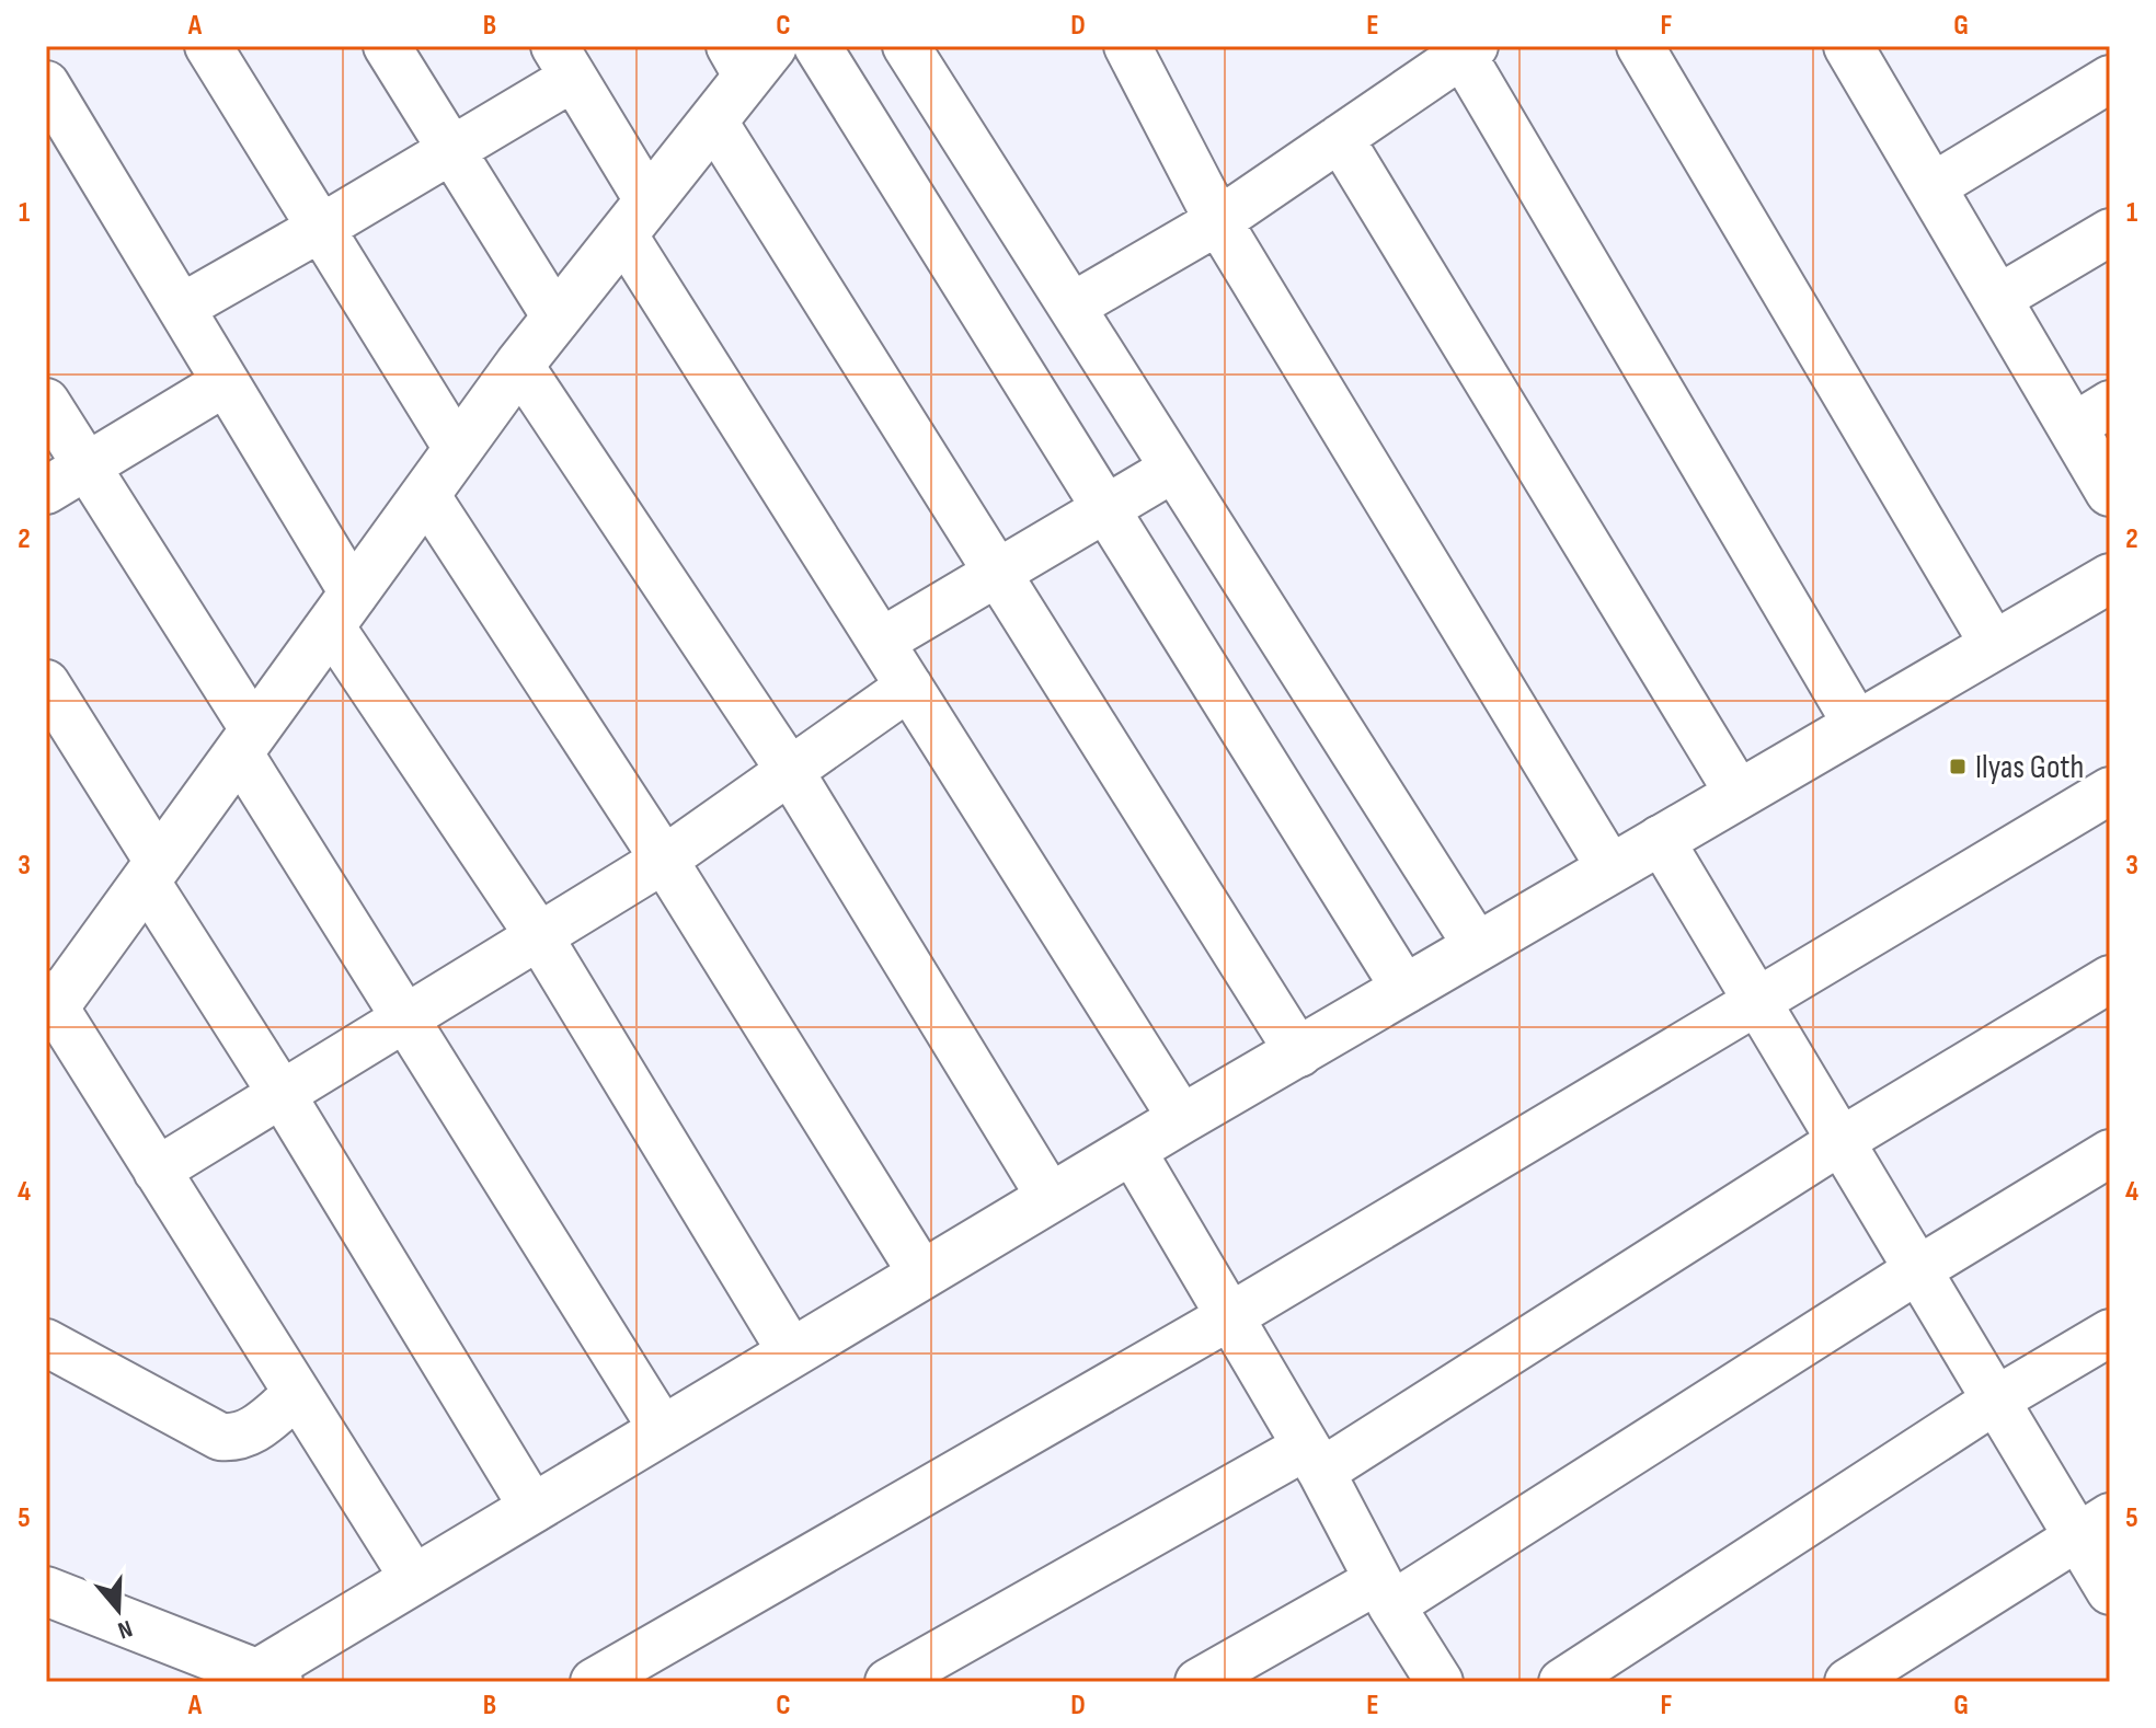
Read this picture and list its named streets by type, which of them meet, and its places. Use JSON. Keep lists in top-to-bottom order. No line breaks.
{"places":{"transit":["Ilyas Goth"]},"north":"bottom","grid":{"columns":["A","B","C","D","E","F","G"],"rows":["1","2","3","4","5"]}}
